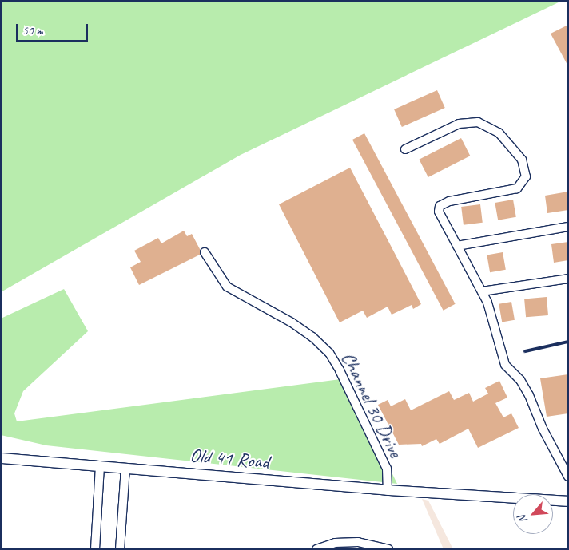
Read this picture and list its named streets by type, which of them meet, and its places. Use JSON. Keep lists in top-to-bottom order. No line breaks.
{"streets":{"street":["Channel 30 Drive","Old 41 Road"]},"crossings":[["Channel 30 Drive","Old 41 Road"]],"scale_bar":"50 m","north":"bottom left"}
